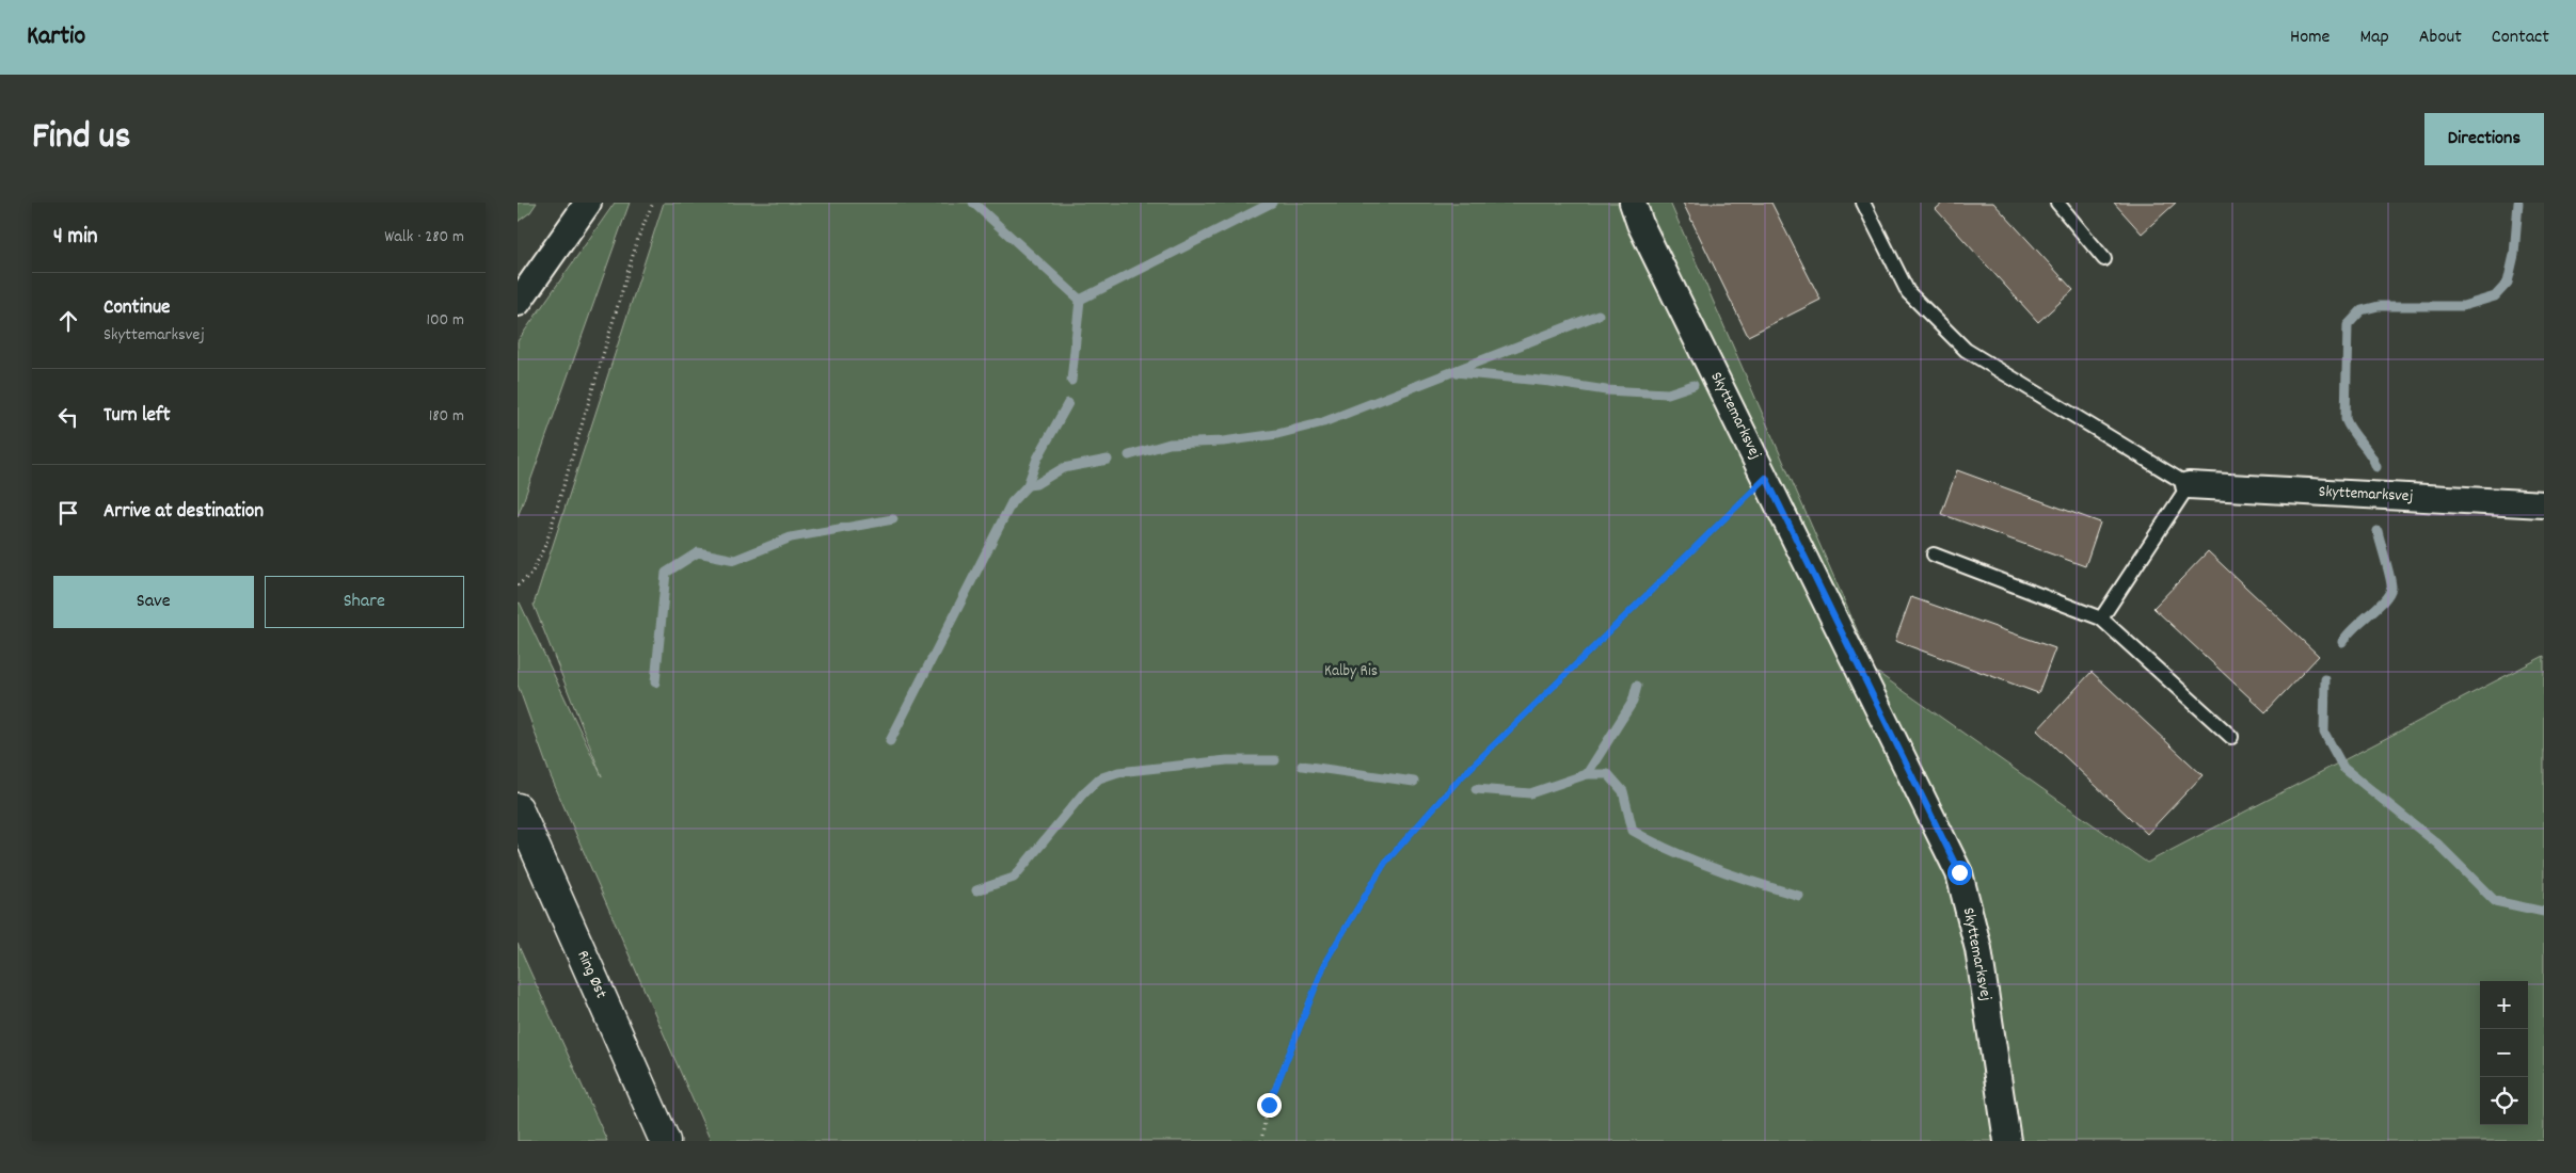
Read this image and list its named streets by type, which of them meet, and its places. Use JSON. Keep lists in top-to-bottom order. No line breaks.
{"streets":{"main road":["Ring Øst"],"street":["Skyttemarksvej"]},"parks":["Kalby Ris"],"page":{"header":"Kartio","nav":["Home","Map","About","Contact"],"title":"Find us","buttons":["Directions",["Save","Share"]],"heading":["4 min","Walk · 280 m"],"list":[["Continue","Skyttemarksvej","100 m"],["Turn left","180 m"],"Arrive at destination"],"map_buttons":["+","−"]}}
